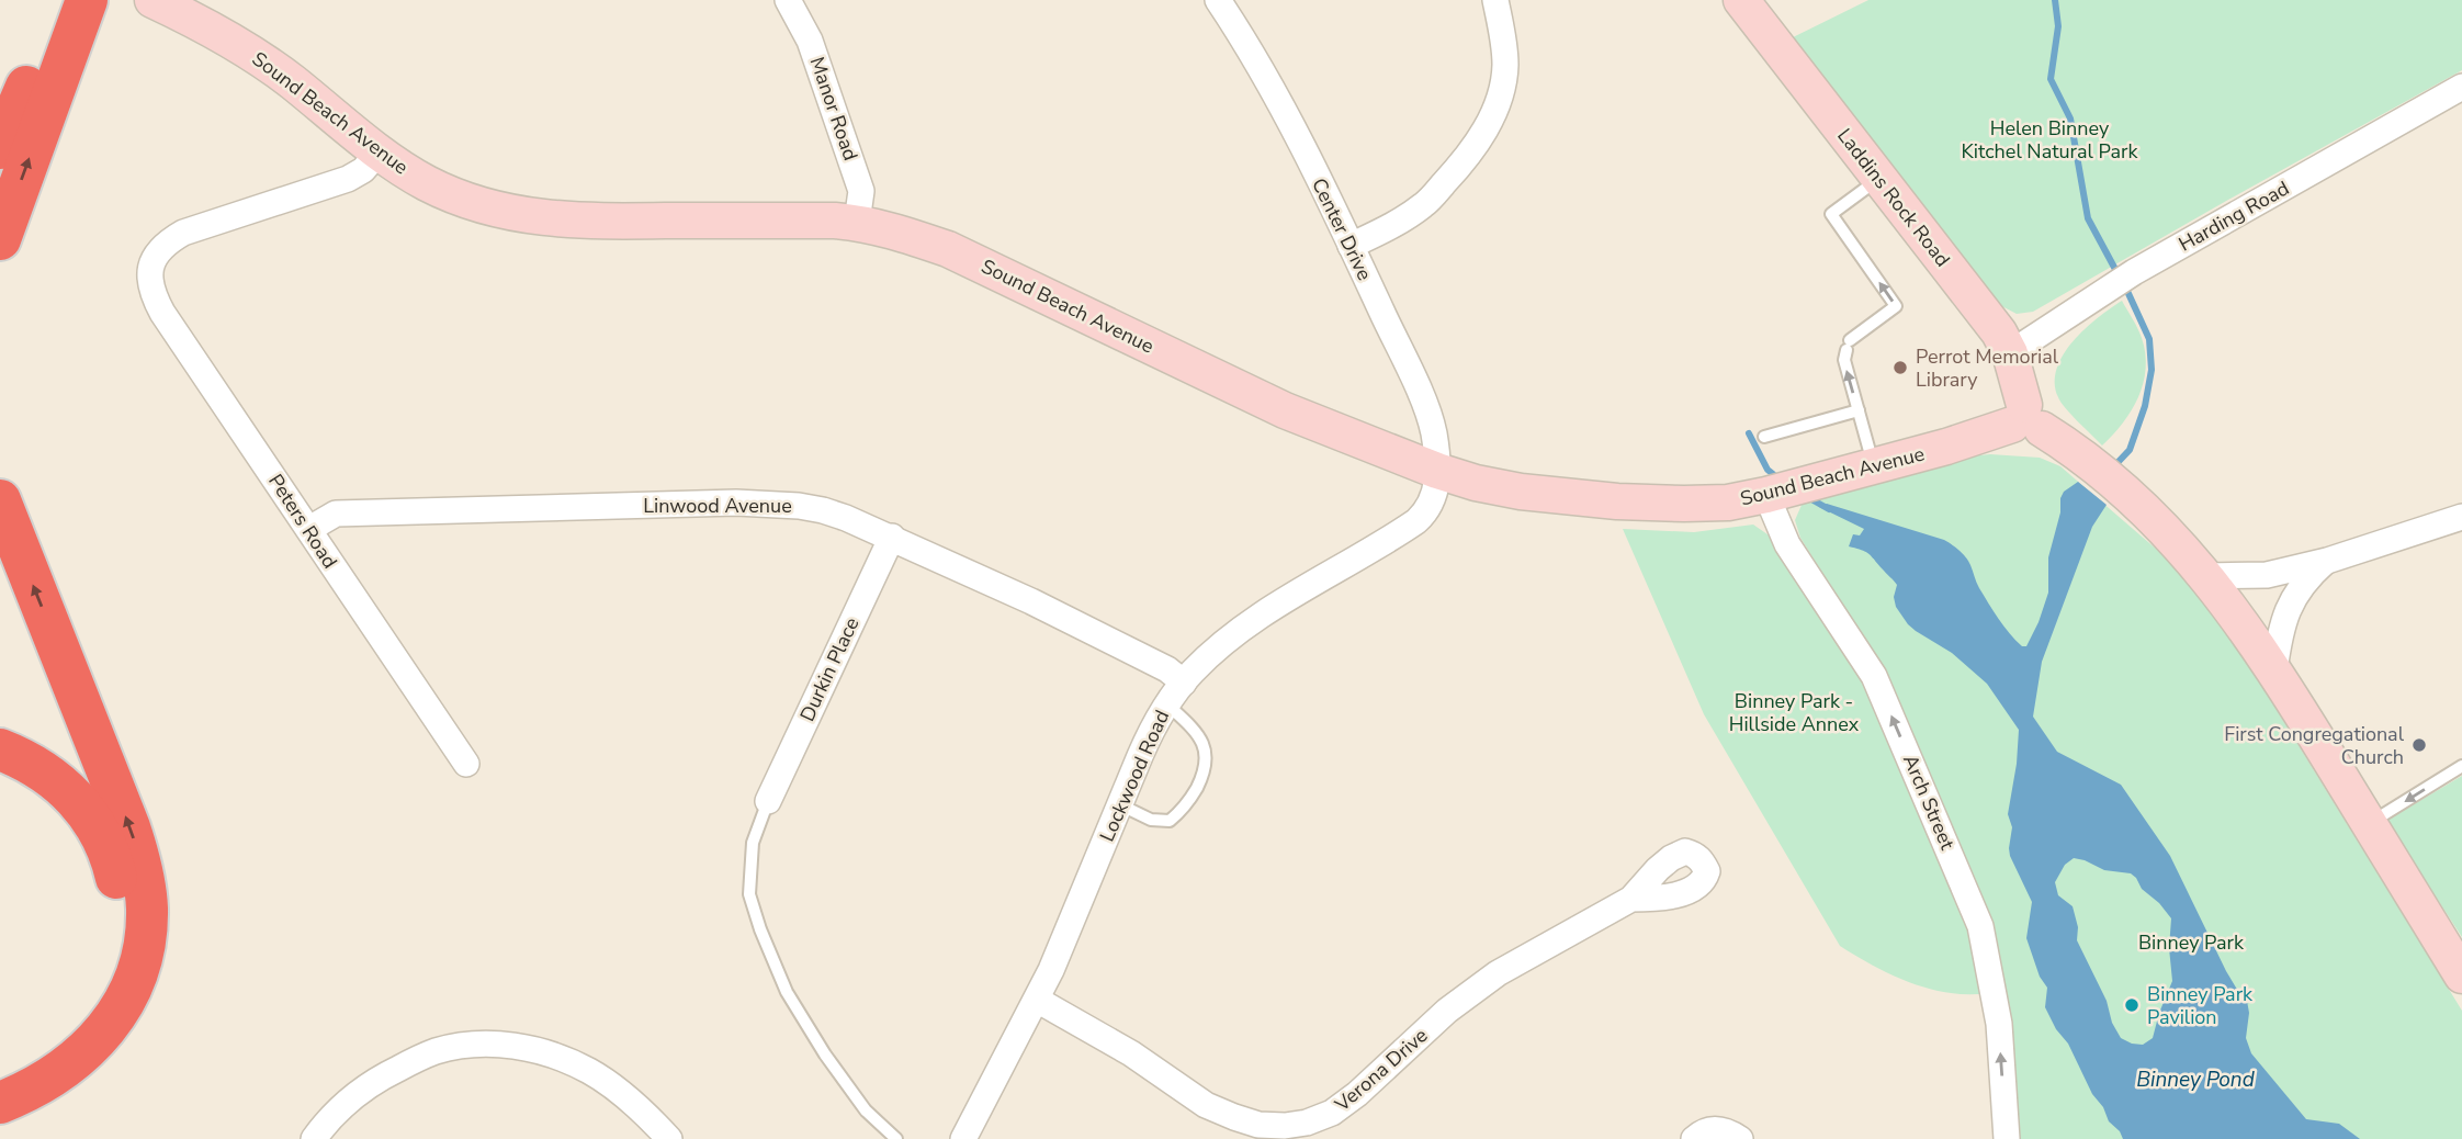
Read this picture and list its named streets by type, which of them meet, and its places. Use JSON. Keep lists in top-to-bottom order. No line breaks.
{"streets":{"street":["Manor Road","Sound Beach Avenue","Laddins Rock Road","Harding Road","Center Drive","Linwood Avenue","Peters Road","Durkin Place","Lockwood Road","Arch Street","Verona Drive"]},"crossings":[["Manor Road","Sound Beach Avenue"],["Sound Beach Avenue","Laddins Rock Road"],["Sound Beach Avenue","Center Drive"],["Sound Beach Avenue","Peters Road"],["Sound Beach Avenue","Lockwood Road"],["Sound Beach Avenue","Arch Street"],["Laddins Rock Road","Harding Road"],["Center Drive","Lockwood Road"],["Linwood Avenue","Peters Road"],["Linwood Avenue","Durkin Place"],["Linwood Avenue","Lockwood Road"],["Lockwood Road","Verona Drive"]],"one_way":["Arch Street"],"water":["Binney Pond"],"parks":["Helen Binney Kitchel Natural Park","Binney Park - Hillside Annex","Binney Park"],"places":["Perrot Memorial Library","First Congregational Church","Binney Park Pavilion"]}
